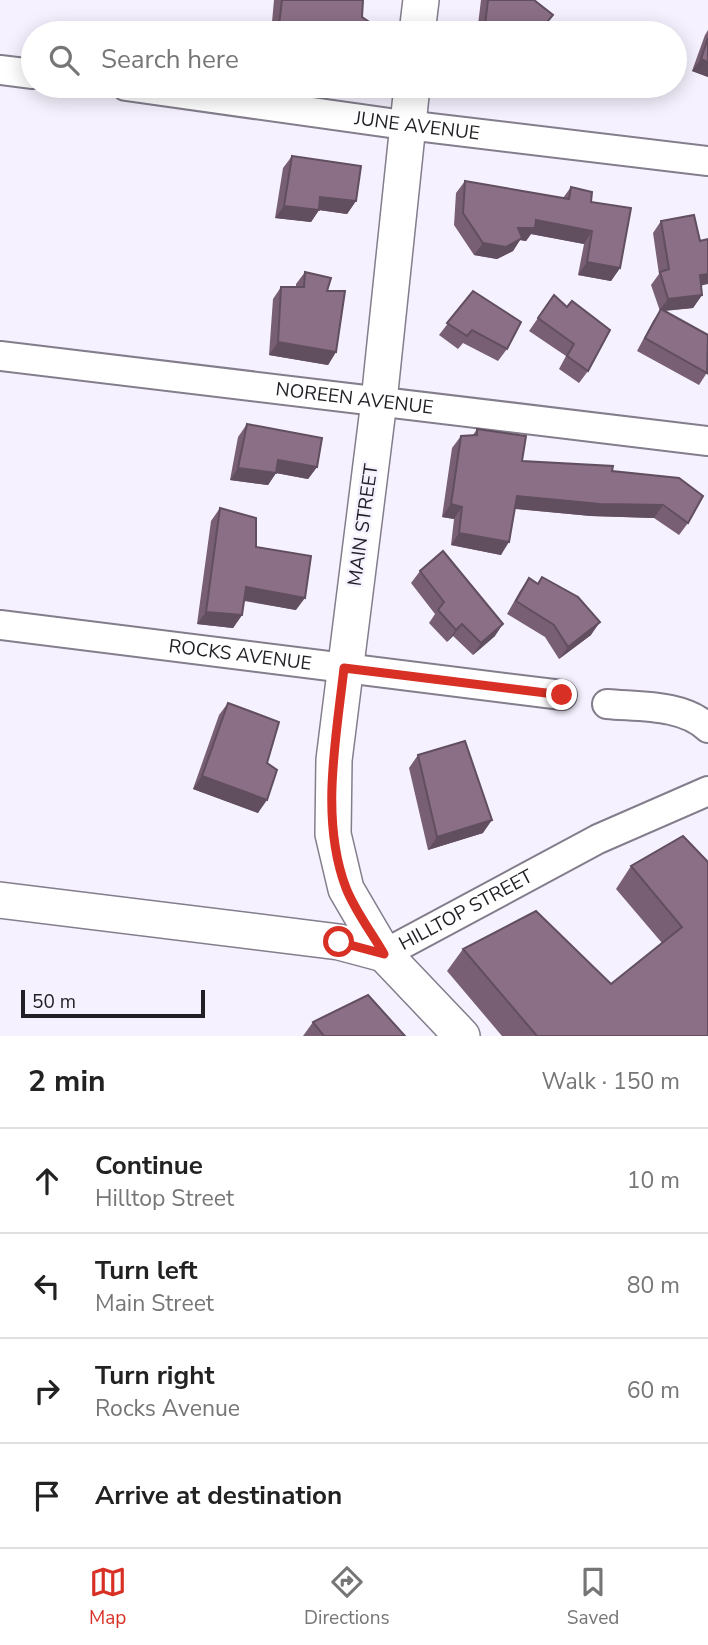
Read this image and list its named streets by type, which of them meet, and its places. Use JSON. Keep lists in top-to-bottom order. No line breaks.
{"streets":{"street":["JUNE AVENUE","NOREEN AVENUE","MAIN STREET","ROCKS AVENUE","HILLTOP STREET"]},"crossings":[["JUNE AVENUE","MAIN STREET"],["NOREEN AVENUE","MAIN STREET"],["MAIN STREET","ROCKS AVENUE"],["MAIN STREET","HILLTOP STREET"]],"scale_bar":"50 m","page":{"search":"Search here","scale":"50 m","heading":["2 min","Walk · 150 m"],"list":[["Continue","Hilltop Street","10 m"],["Turn left","Main Street","80 m"],["Turn right","Rocks Avenue","60 m"],"Arrive at destination"],"nav":["Map","Directions","Saved"]}}
